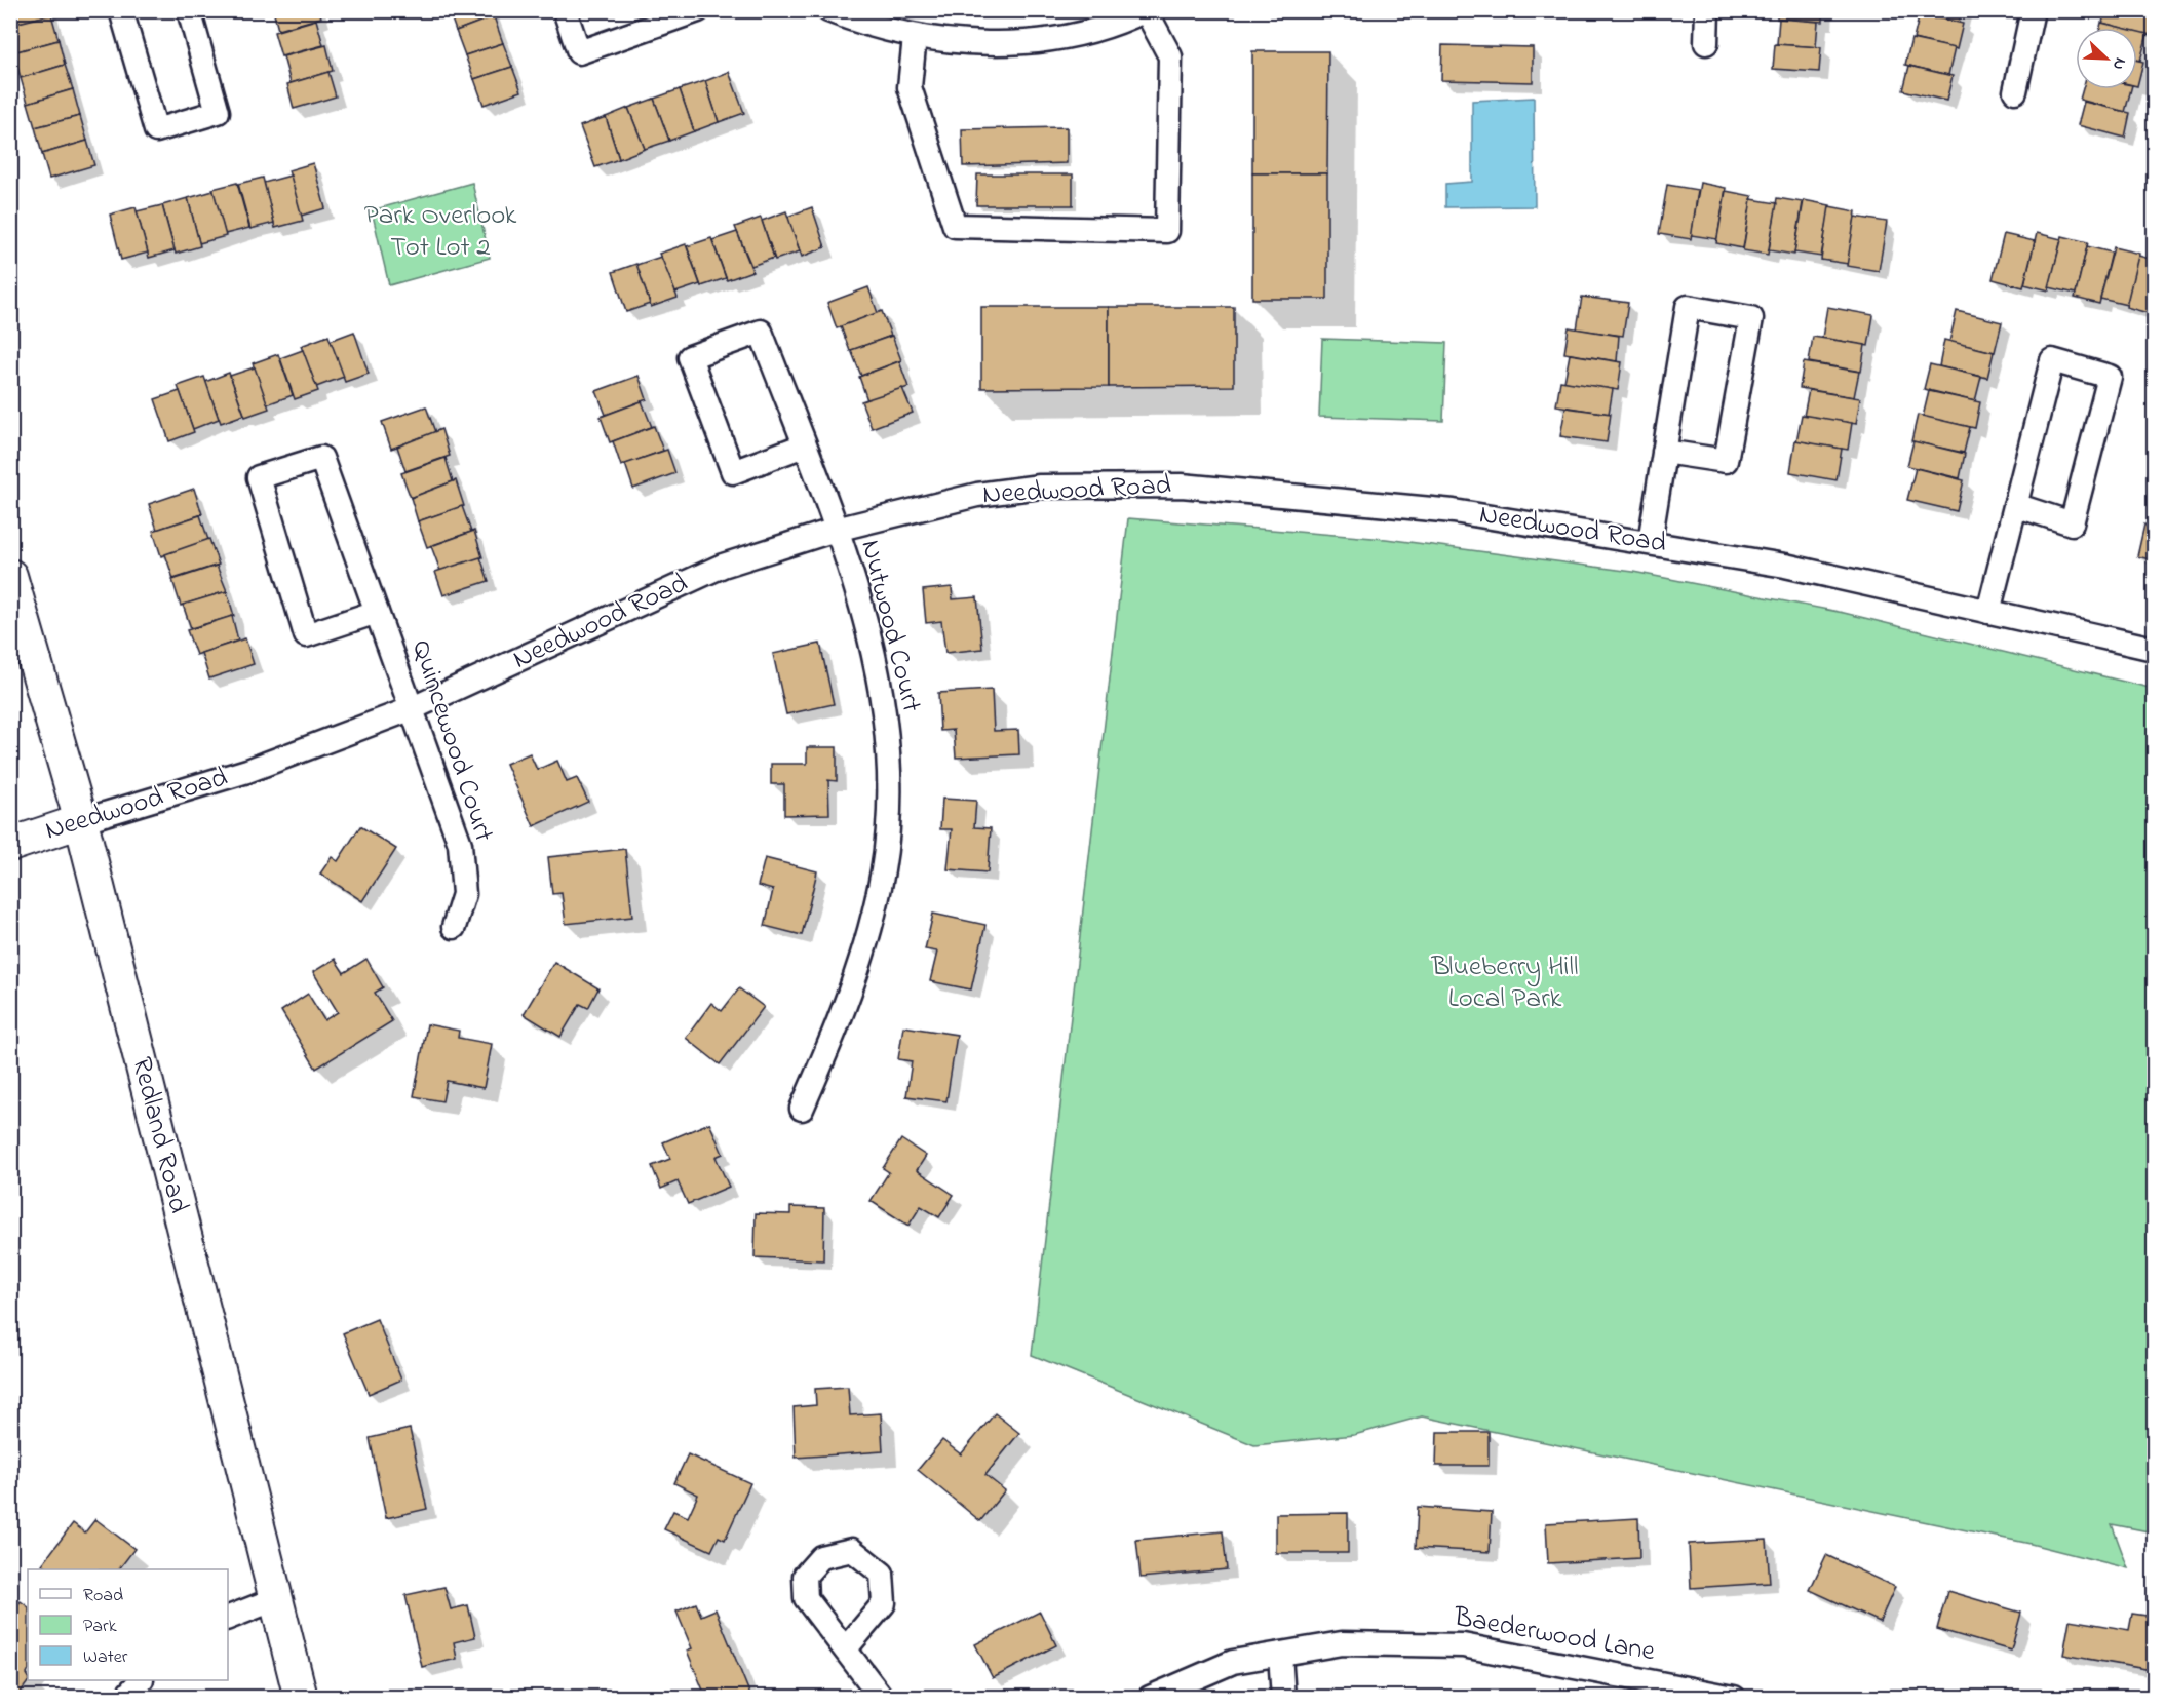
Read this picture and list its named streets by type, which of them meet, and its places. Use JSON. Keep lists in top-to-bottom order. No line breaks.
{"streets":{"main road":["Needwood Road","Redland Road"],"street":["Nutwood Court","Quincewood Court","Baederwood Lane"]},"crossings":[["Needwood Road","Nutwood Court"],["Needwood Road","Quincewood Court"],["Needwood Road","Redland Road"]],"parks":["Park Overlook Tot Lot 2","Blueberry Hill Local Park"],"legend":["Road","Park","Water"],"north":"bottom right"}
